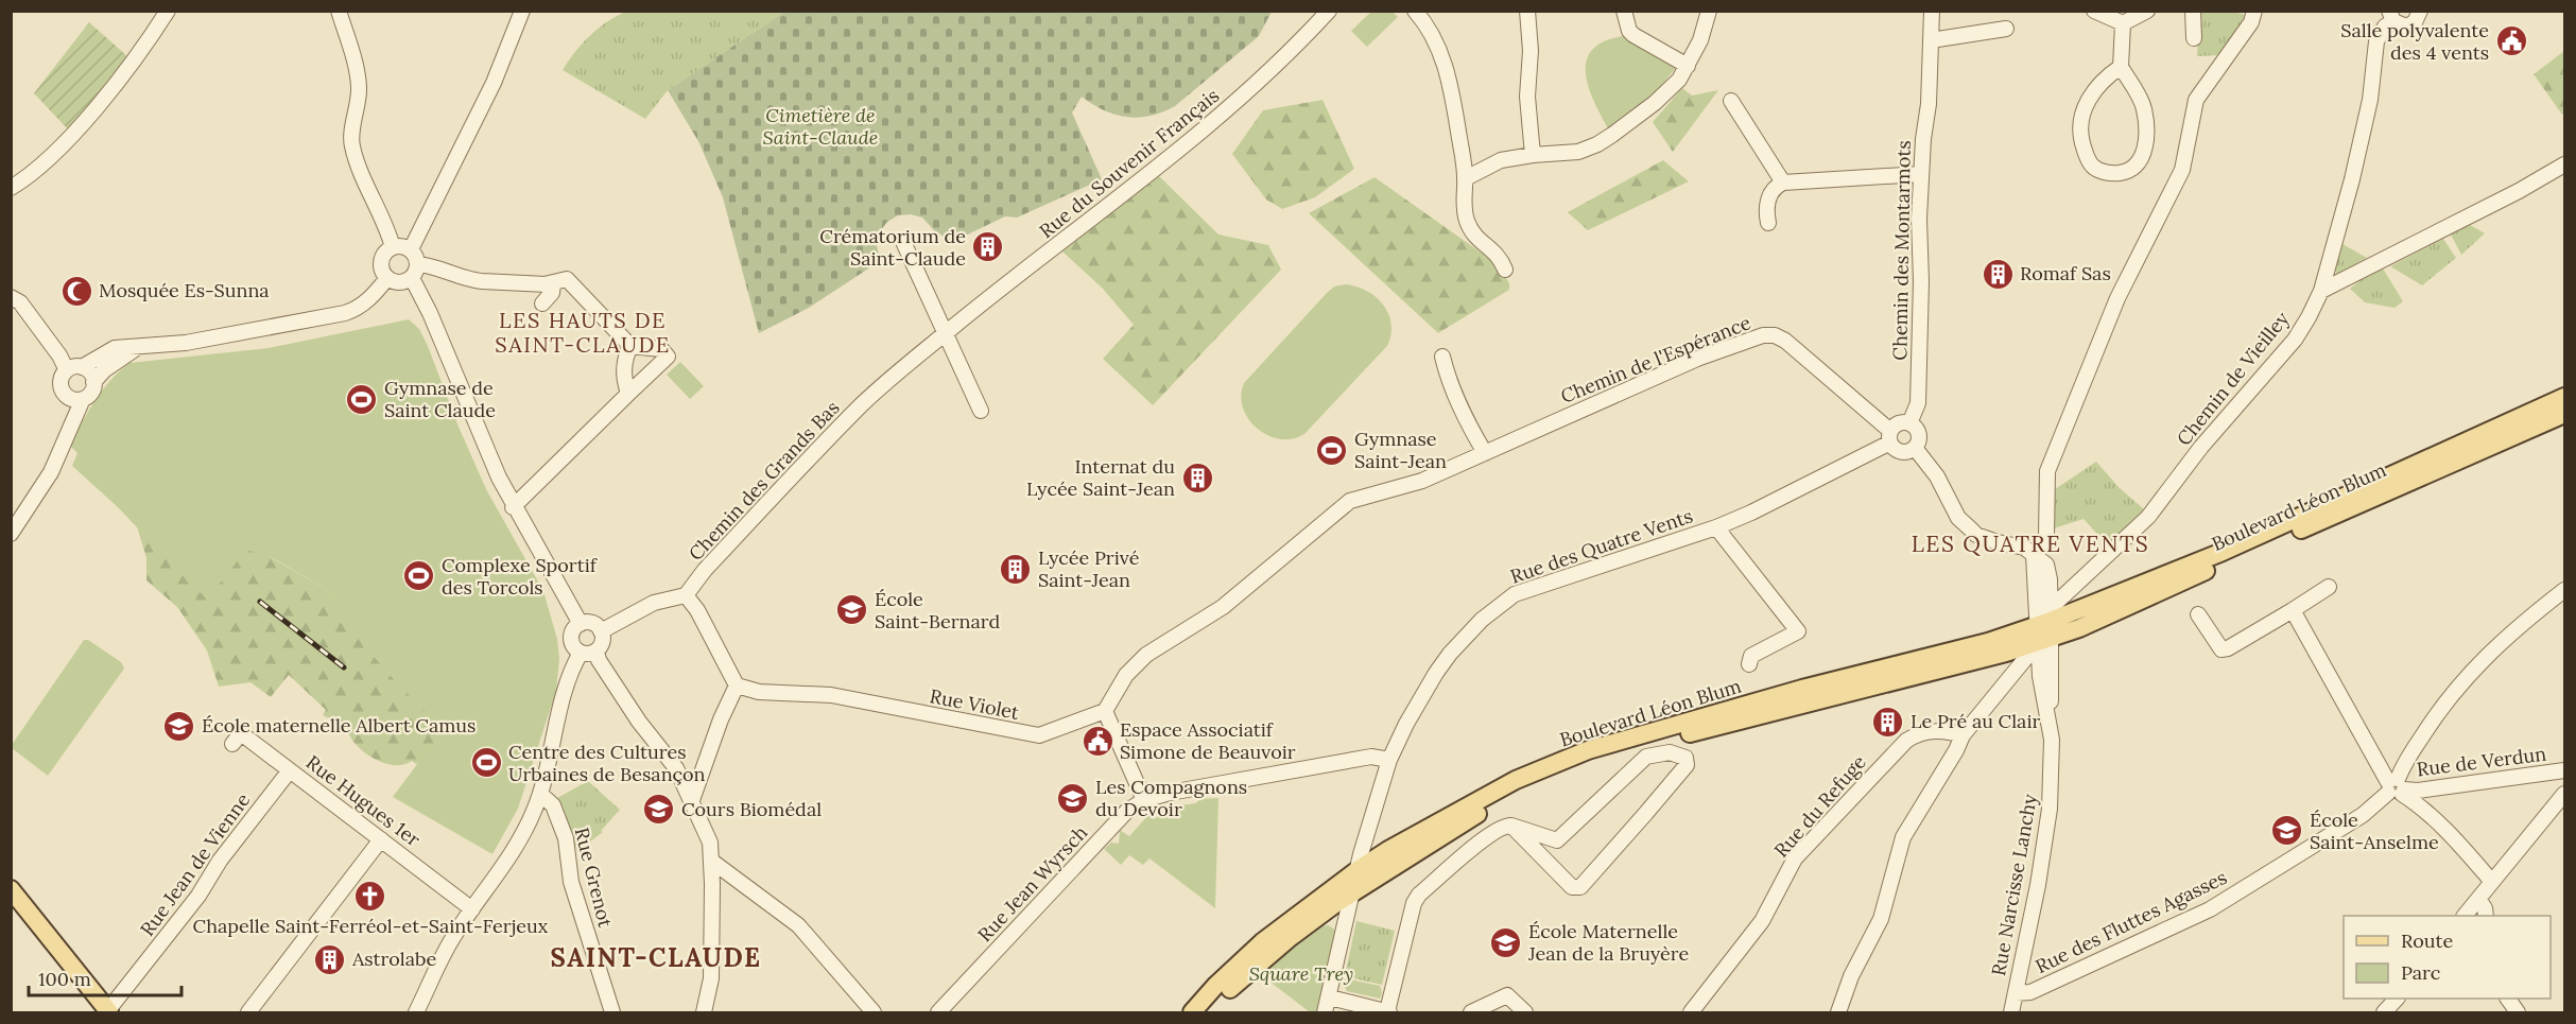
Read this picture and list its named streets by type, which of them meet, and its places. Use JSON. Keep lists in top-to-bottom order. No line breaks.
{"streets":{"main road":["Boulevard Léon Blum"],"street":["Rue du Souvenir Français","Chemin des Montarmots","Chemin de l'Espérance","Chemin de Vieilley","Chemin des Grands Bas","Rue des Quatre Vents","Rue Violet","Rue de Verdun","Rue Hugues 1er","Rue du Refuge","Rue Jean de Vienne","Rue Grenot","Rue Jean Wyrsch","Rue Narcisse Lanchy","Rue des Fluttes Agasses"]},"crossings":[["Rue du Souvenir Français","Chemin des Grands Bas"],["Chemin des Montarmots","Chemin de l'Espérance"],["Chemin des Montarmots","Rue des Quatre Vents"],["Chemin de l'Espérance","Rue des Quatre Vents"],["Chemin de l'Espérance","Rue Violet"],["Chemin de Vieilley","Boulevard Léon Blum"],["Chemin de Vieilley","Rue du Refuge"],["Chemin de Vieilley","Rue Narcisse Lanchy"],["Boulevard Léon Blum","Rue des Quatre Vents"],["Boulevard Léon Blum","Rue Narcisse Lanchy"],["Rue des Quatre Vents","Rue Jean Wyrsch"],["Rue de Verdun","Rue des Fluttes Agasses"],["Rue Hugues 1er","Rue Jean de Vienne"],["Rue Narcisse Lanchy","Rue des Fluttes Agasses"]],"districts":["LES HAUTS DE SAINT-CLAUDE","LES QUATRE VENTS","SAINT-CLAUDE"],"parks":["Cimetière de Saint-Claude","Square Trey"],"places":{"public building":["Salle polyvalente des 4 vents","Espace Associatif Simone de Beauvoir"],"building":["Crématorium de Saint-Claude","Romaf Sas","Internat du Lycée Saint-Jean","Lycée Privé Saint-Jean","Le Pré au Clair","Astrolabe"],"mosque":["Mosquée Es-Sunna"],"sports":["Gymnase de Saint Claude","Gymnase Saint-Jean","Complexe Sportif des Torcols","Centre des Cultures Urbaines de Besançon"],"school or university":["École Saint-Bernard","École maternelle Albert Camus","Les Compagnons du Devoir","Cours Biomédal","École Saint-Anselme","École Maternelle Jean de la Bruyère"],"church":["Chapelle Saint-Ferréol-et-Saint-Ferjeux"]},"legend":["Route","Parc"],"scale_bar":"100 m"}
